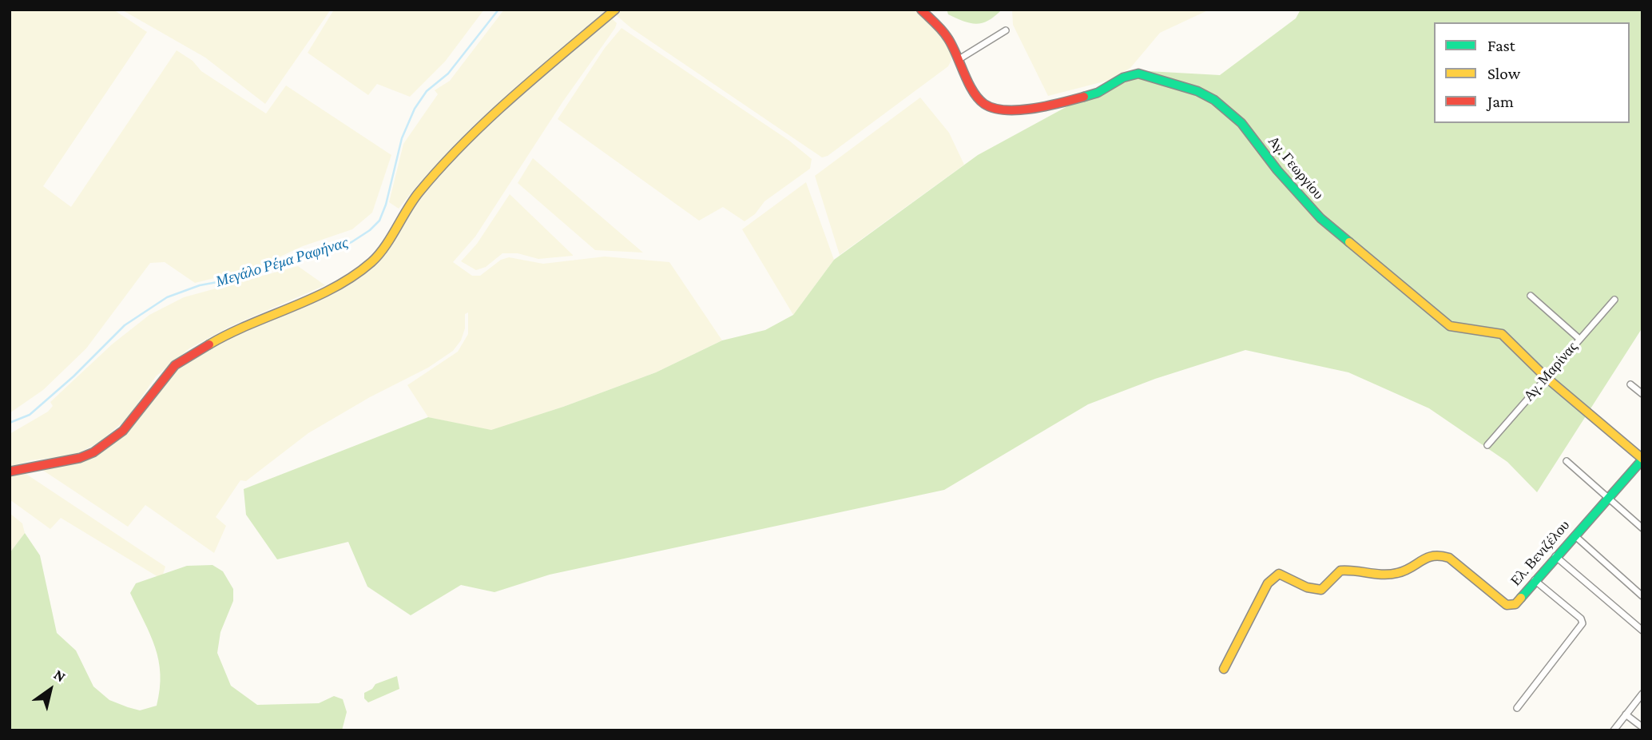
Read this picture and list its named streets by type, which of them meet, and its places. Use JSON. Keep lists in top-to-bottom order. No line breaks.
{"streets":{"street":["Αγ. Γεωργίου","Αγ. Μαρίνας","Ελ. Βενιζέλου"]},"crossings":[["Αγ. Γεωργίου","Αγ. Μαρίνας"],["Αγ. Γεωργίου","Ελ. Βενιζέλου"]],"water":["Μεγάλο Ρέμα Ραφήνας"],"legend":["Fast","Slow","Jam"],"north":"top right"}
